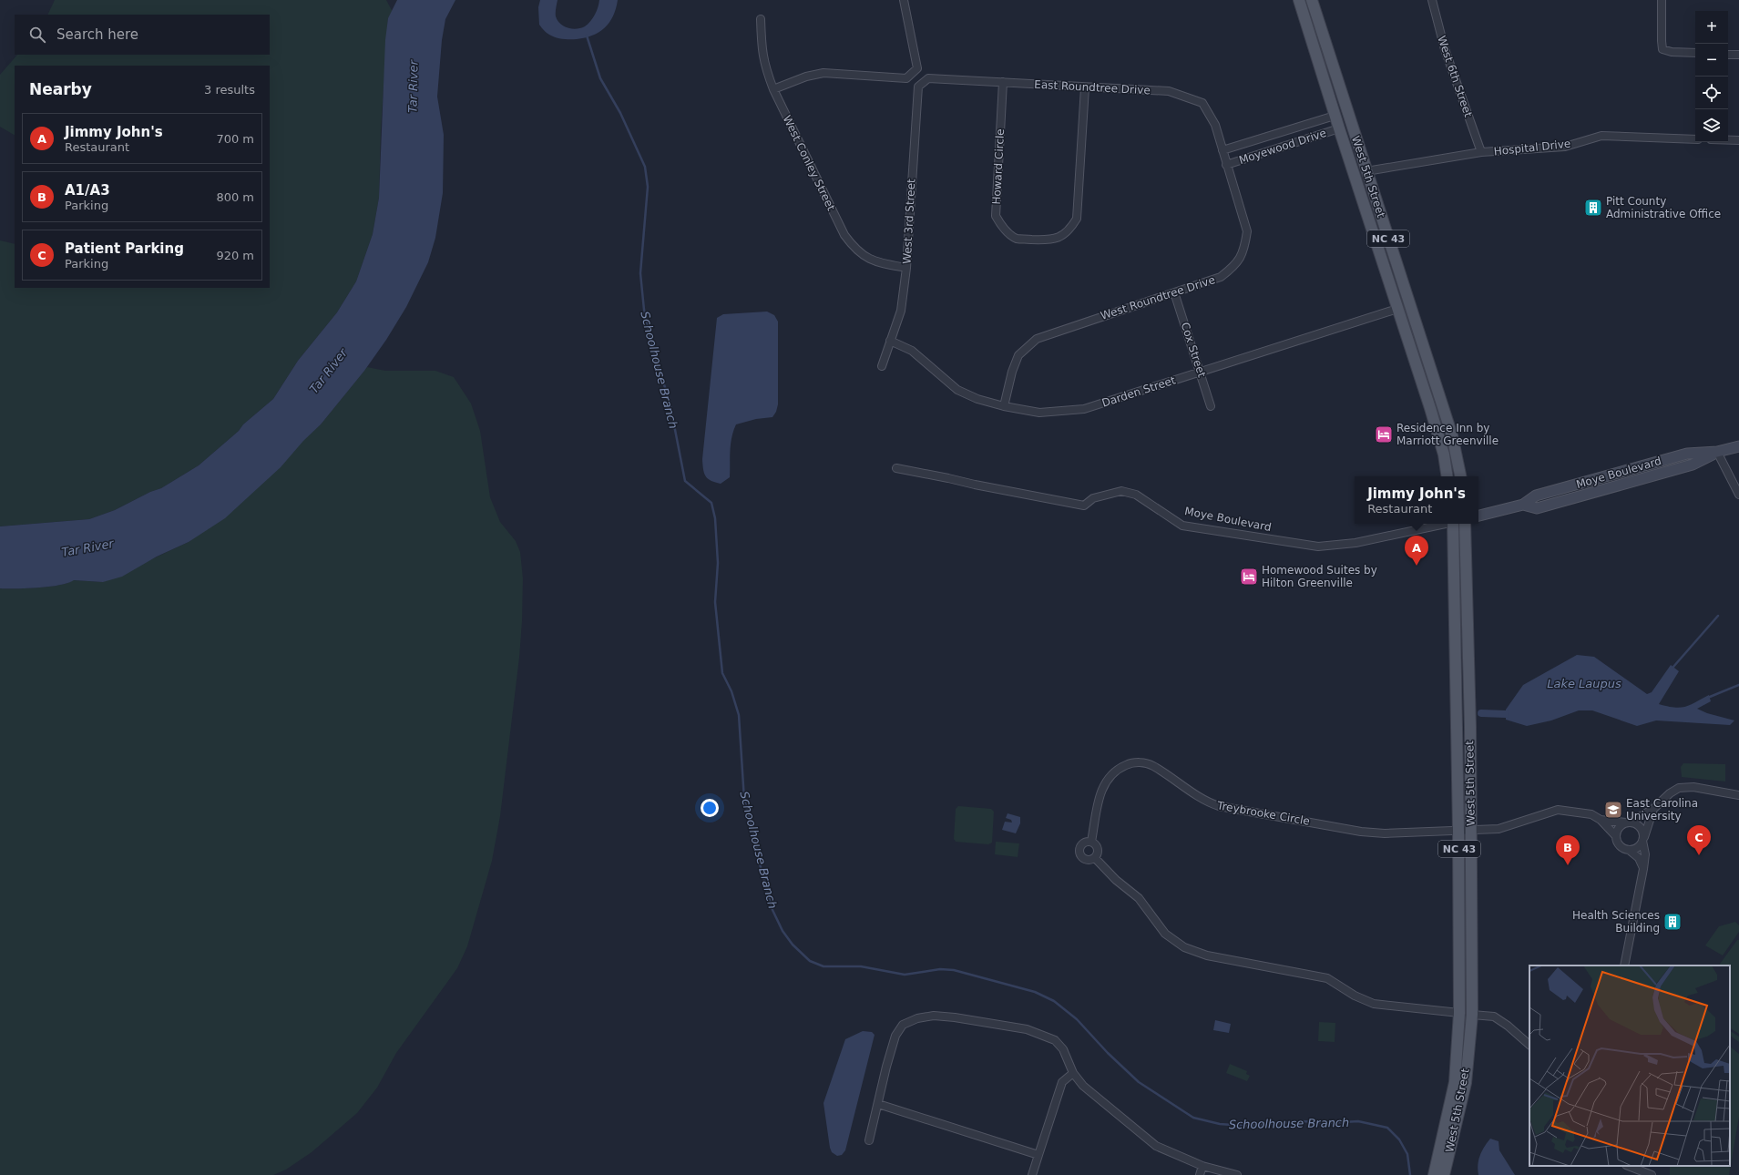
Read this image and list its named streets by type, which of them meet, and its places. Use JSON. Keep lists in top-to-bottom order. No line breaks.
{"streets":{"main road":["West 5th Street","NC 43"],"street":["West 6th Street","East Roundtree Drive","Moyewood Drive","Hospital Drive","West Conley Street","Howard Circle","West 3rd Street","West Roundtree Drive","Cox Street","Darden Street","Moye Boulevard","Treybrooke Circle"]},"crossings":[["West 6th Street","Hospital Drive"],["East Roundtree Drive","Moyewood Drive"],["East Roundtree Drive","Howard Circle"],["East Roundtree Drive","West 3rd Street"],["East Roundtree Drive","West Roundtree Drive"],["Moyewood Drive","West 5th Street"],["Moyewood Drive","West Roundtree Drive"],["Hospital Drive","West 5th Street"],["West Conley Street","West 3rd Street"],["West 5th Street","Darden Street"],["West 5th Street","Treybrooke Circle"],["West 3rd Street","Darden Street"],["West Roundtree Drive","Cox Street"],["West Roundtree Drive","Darden Street"],["Cox Street","Darden Street"]],"water":["Tar River","Schoolhouse Branch","Lake Laupus"],"places":{"building":["Pitt County Administrative Office","Health Sciences Building"],"hotel":["Residence Inn by Marriott Greenville","Homewood Suites by Hilton Greenville"],"school or university":["East Carolina University"]},"page":{"map_buttons":["+","−"],"search":"Search here","heading":["Nearby","3 results"],"list":[{"mark":"A","name":"Jimmy John's","note":"Restaurant","value":"700 m"},{"mark":"B","name":"A1/A3","note":"Parking","value":"800 m"},{"mark":"C","name":"Patient Parking","note":"Parking","value":"920 m"}],"popup":["Jimmy John's","Restaurant"],"pins":["A","C","B"]}}
